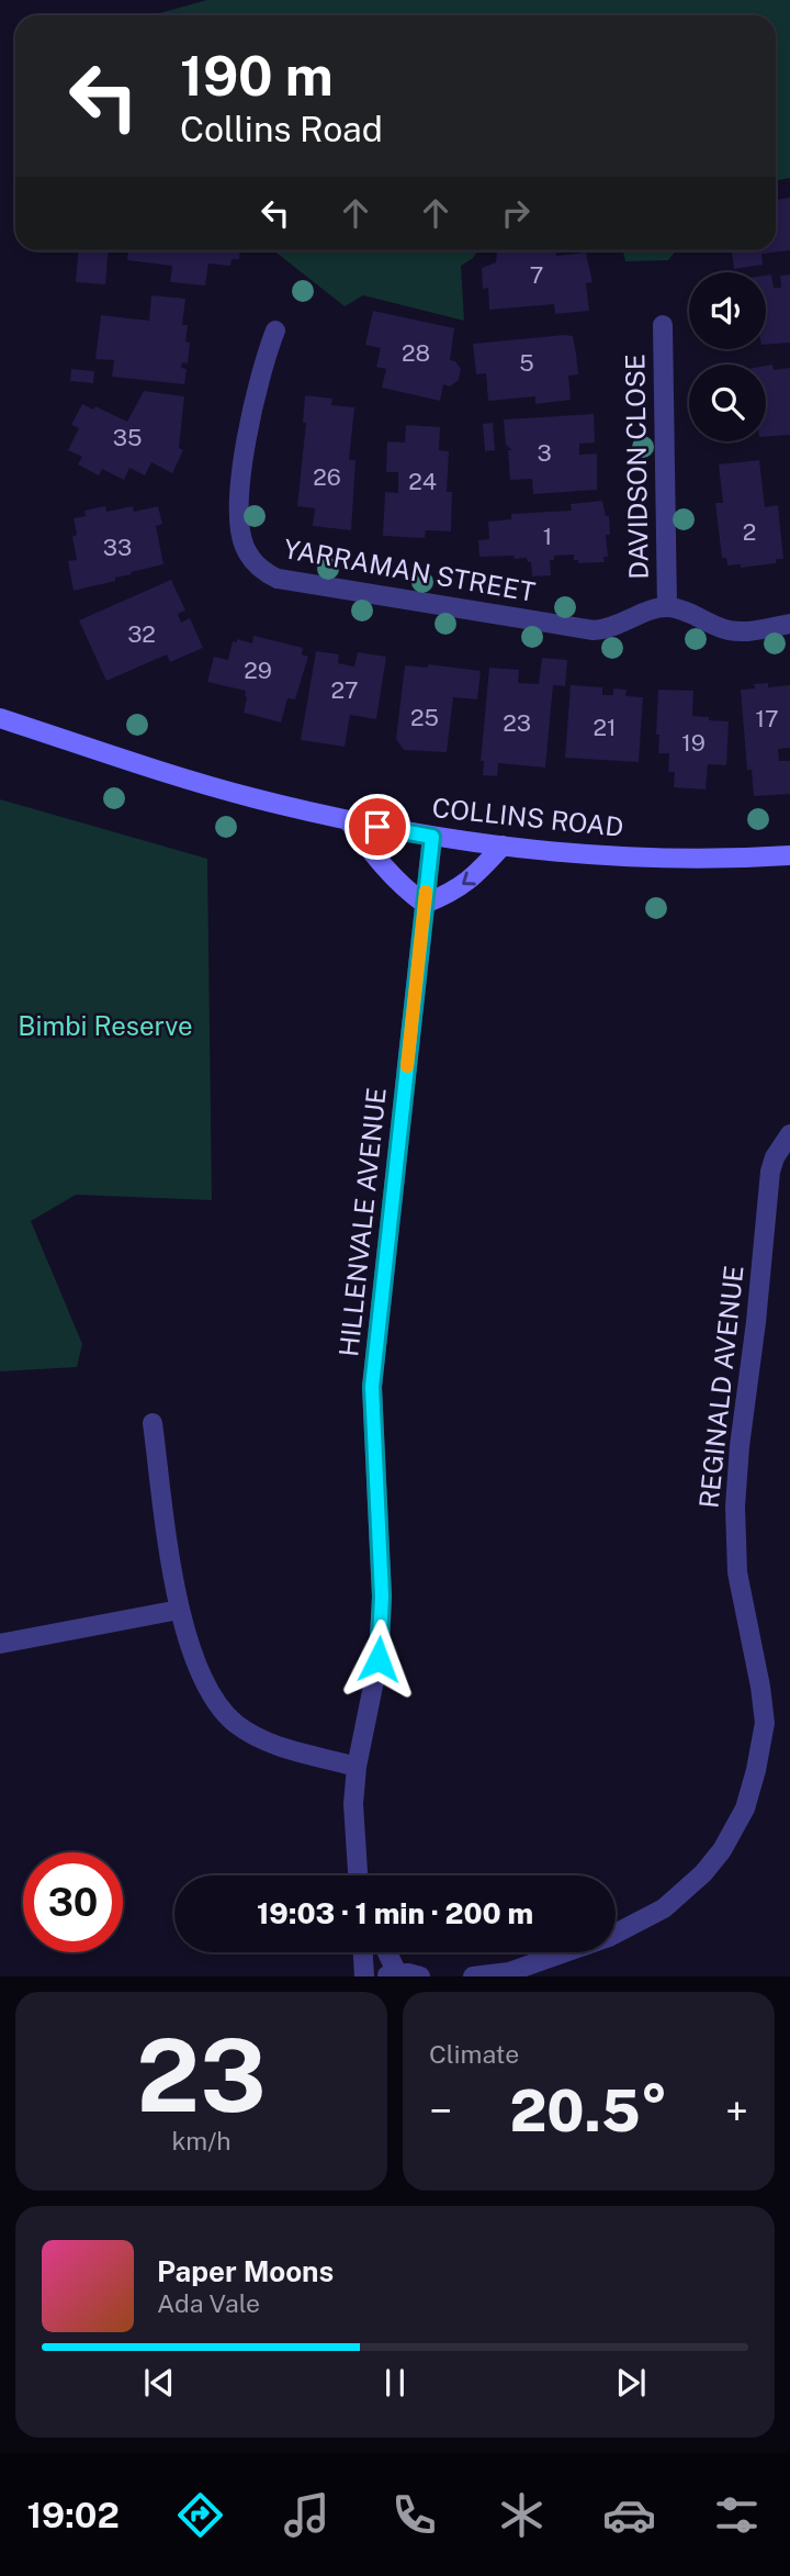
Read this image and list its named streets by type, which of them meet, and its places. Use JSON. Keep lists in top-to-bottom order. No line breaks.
{"streets":{"main road":["COLLINS ROAD"],"street":["DAVIDSON CLOSE","YARRAMAN STREET","HILLENVALE AVENUE","REGINALD AVENUE"]},"crossings":[["DAVIDSON CLOSE","YARRAMAN STREET"],["COLLINS ROAD","HILLENVALE AVENUE"]],"parks":["Bimbi Reserve"],"house_numbers":["7","28","5","35","3","26","24","2","1","33","32","29","27","25","17","23","21","19"],"page":{"turn":["190 m","Collins Road"],"limit":"30","trip":"19:03 · 1 min · 200 m","tile":[["23","km/h"],"Climate"],"heat":["−","20.5°","+"],"song":["Paper Moons","Ada Vale"],"tabs":"19:02"}}
